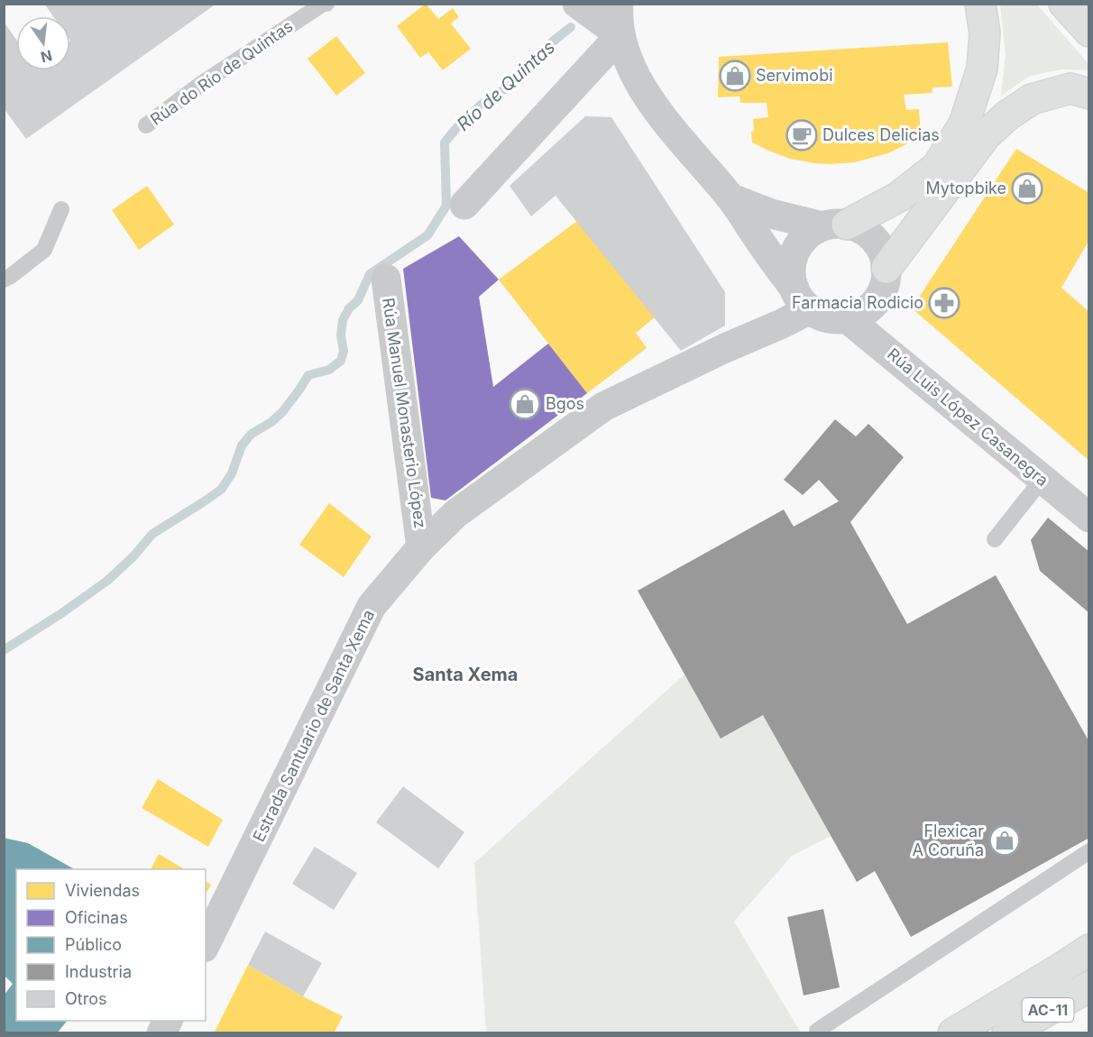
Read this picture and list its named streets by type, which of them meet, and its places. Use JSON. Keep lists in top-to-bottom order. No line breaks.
{"streets":{"highway":["AC-11"],"street":["Rúa Manuel Monasterio López","Rúa Luis López Casanegra","Estrada Santuario de Santa Xema"],"lane":["Rúa do Río de Quintas"]},"crossings":[["Rúa Manuel Monasterio López","Estrada Santuario de Santa Xema"],["Rúa Luis López Casanegra","Estrada Santuario de Santa Xema"]],"districts":["Santa Xema"],"water":["Río de Quintas"],"places":{"shop":["Servimobi","Mytopbike","Bgos","Flexicar A Coruña"],"cafe":["Dulces Delicias"],"pharmacy":["Farmacia Rodicio"]},"legend":["Viviendas","Oficinas","Público","Industria","Otros"],"north":"bottom"}
